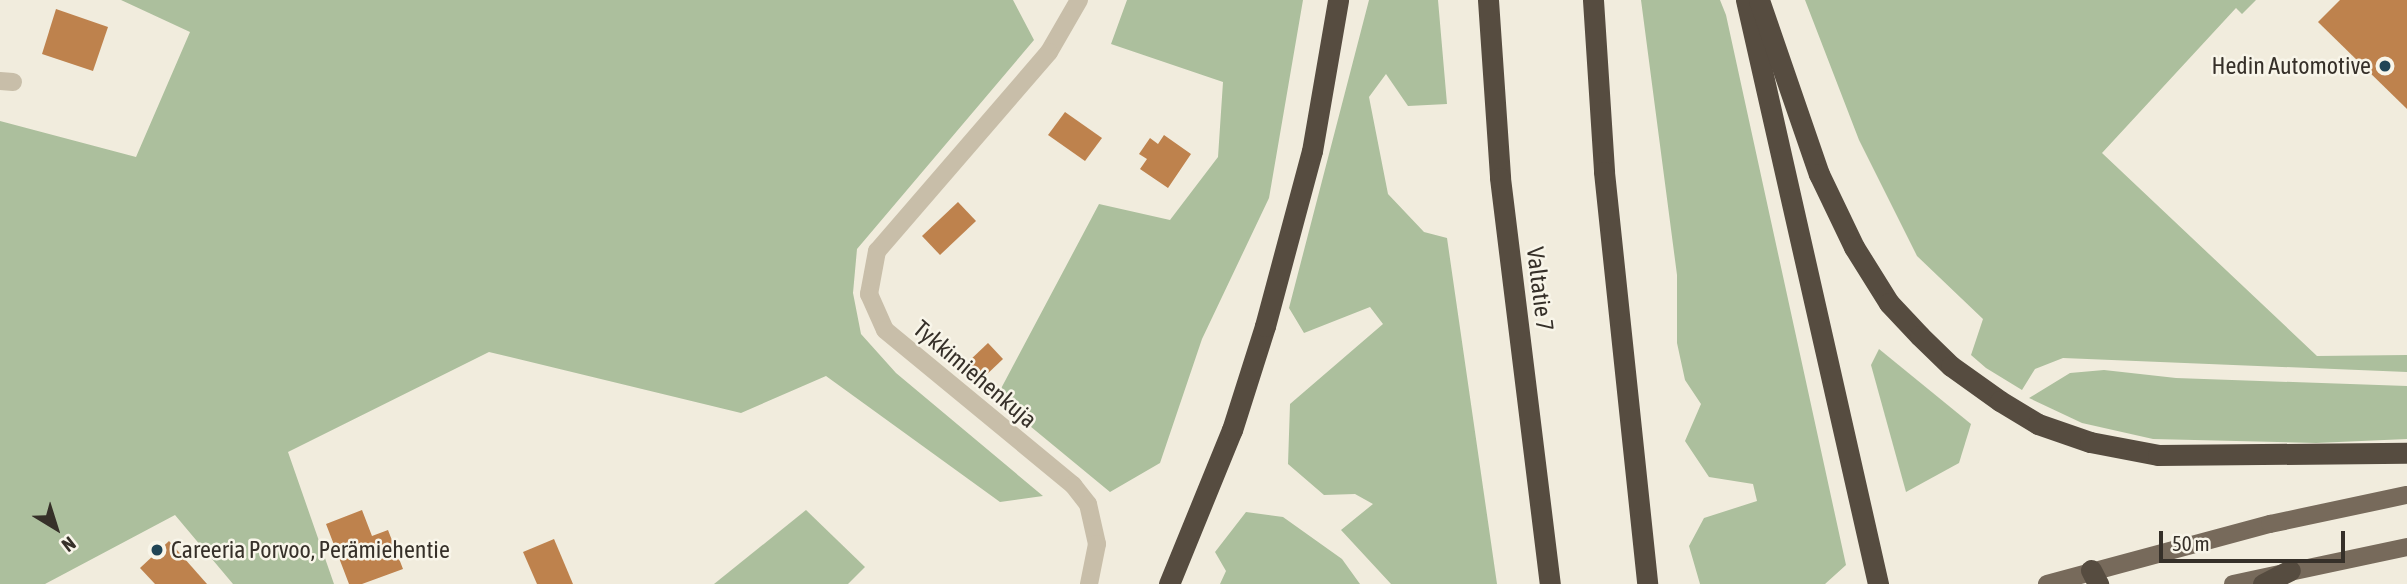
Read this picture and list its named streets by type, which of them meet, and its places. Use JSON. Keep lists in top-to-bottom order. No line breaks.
{"streets":{"highway":["Valtatie 7"],"street":["Tykkimiehenkuja"]},"places":["Hedin Automotive","Careeria Porvoo, Perämiehentie"],"scale_bar":"50 m","north":"bottom right"}
